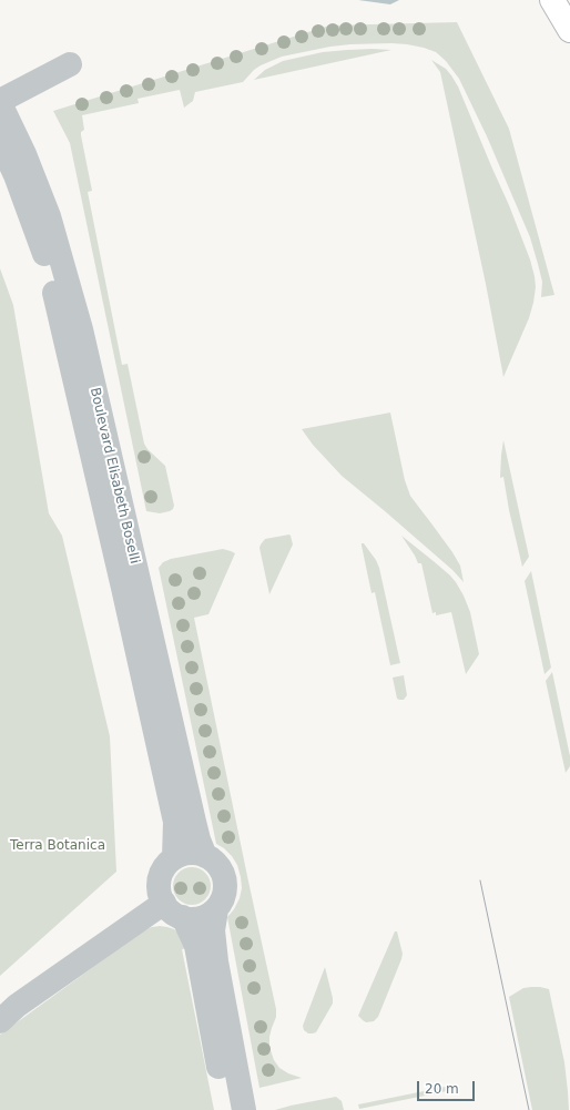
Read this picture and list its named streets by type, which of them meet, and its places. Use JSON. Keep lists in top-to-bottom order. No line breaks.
{"streets":{"street":["Boulevard Elisabeth Boselli"]},"parks":["Terra Botanica"],"scale_bar":"20 m"}
